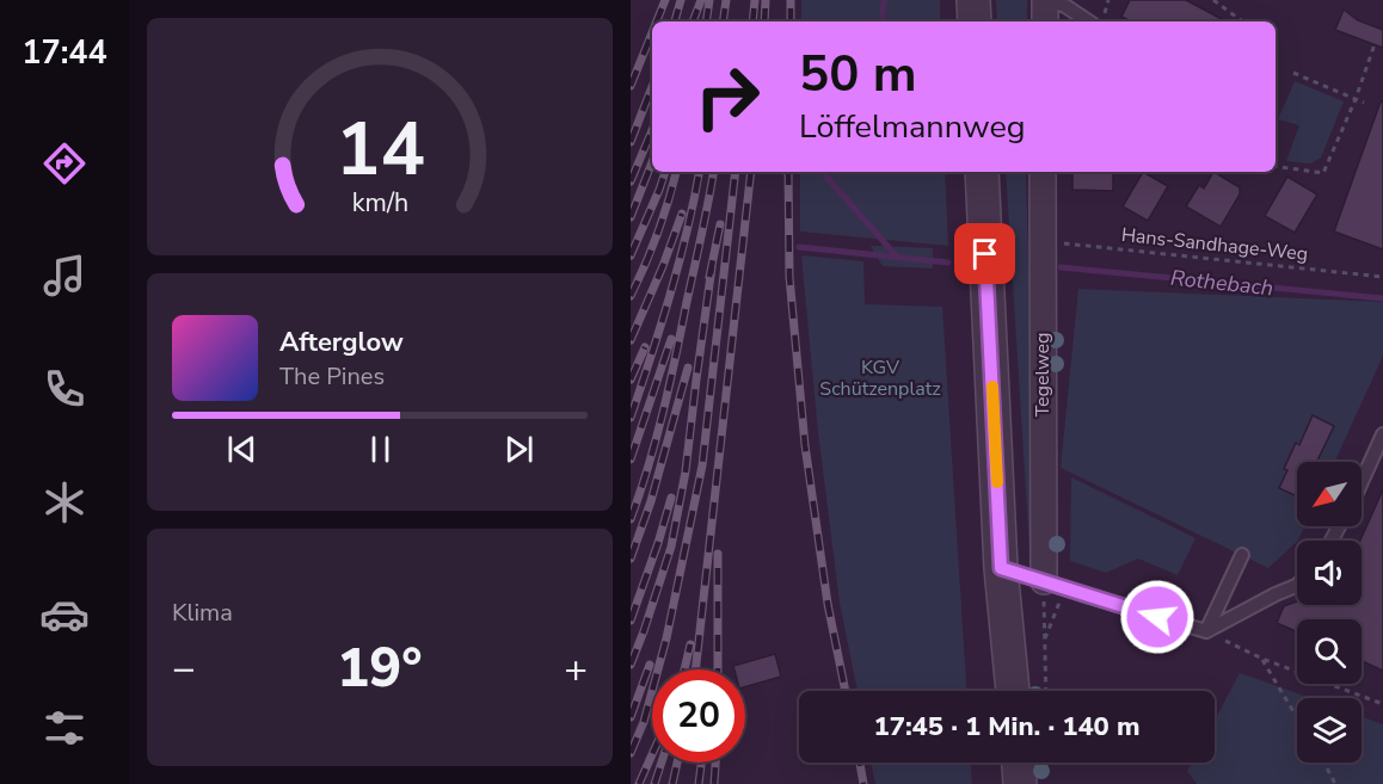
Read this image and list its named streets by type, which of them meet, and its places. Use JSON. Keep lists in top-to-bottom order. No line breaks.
{"streets":{"street":["Tegelweg"],"path":["Hans-Sandhage-Weg"]},"crossings":[["Hans-Sandhage-Weg","Tegelweg"]],"water":["Rothebach"],"parks":["KGV Schützenplatz"],"north":"bottom left","page":{"tabs":"17:44","turn":["50 m","Löffelmannweg"],"song":["Afterglow","The Pines"],"tile":"Klima","heat":["−","19°","+"],"limit":"20","trip":"17:45 · 1 Min. · 140 m","gauge":["14","km/h"]}}
